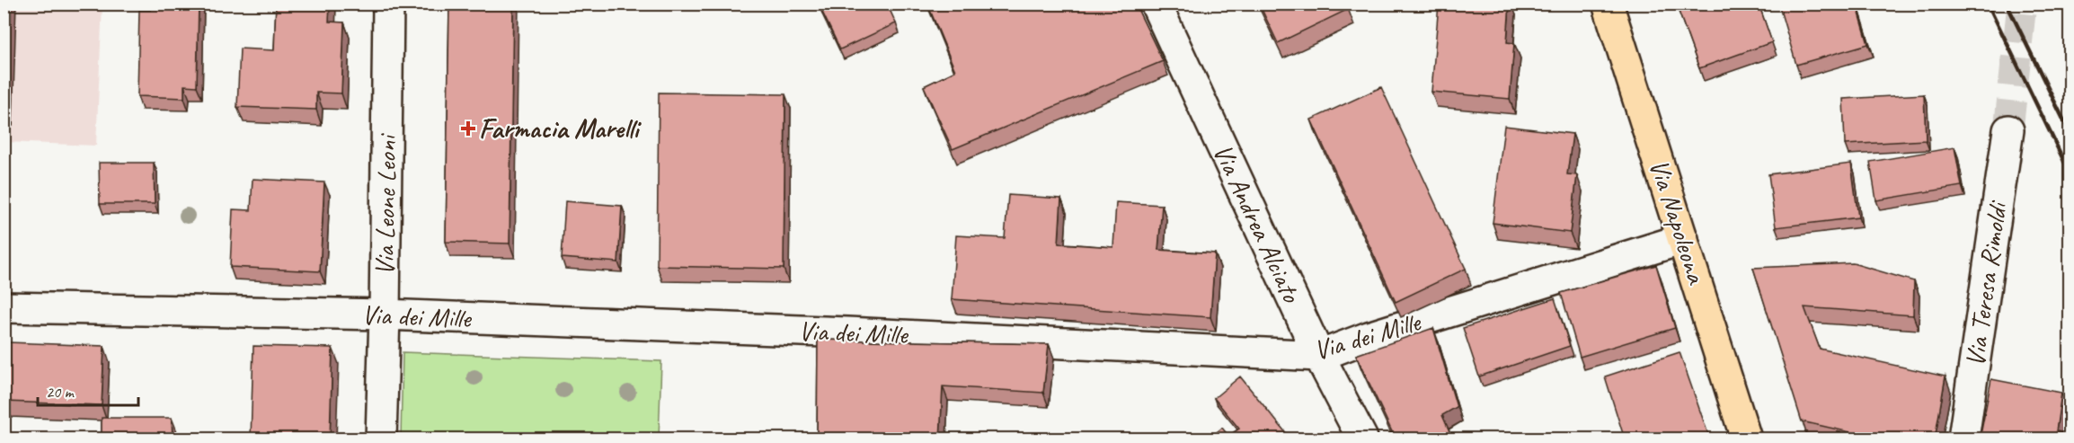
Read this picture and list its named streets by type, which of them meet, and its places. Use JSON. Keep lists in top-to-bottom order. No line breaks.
{"streets":{"main road":["Via Napoleona"],"street":["Via Leone Leoni","Via Andrea Alciato","Via Teresa Rimoldi","Via dei Mille"]},"crossings":[["Via Leone Leoni","Via dei Mille"],["Via Napoleona","Via dei Mille"],["Via Andrea Alciato","Via dei Mille"]],"places":{"health":["Farmacia Marelli"]},"scale_bar":"20 m"}
